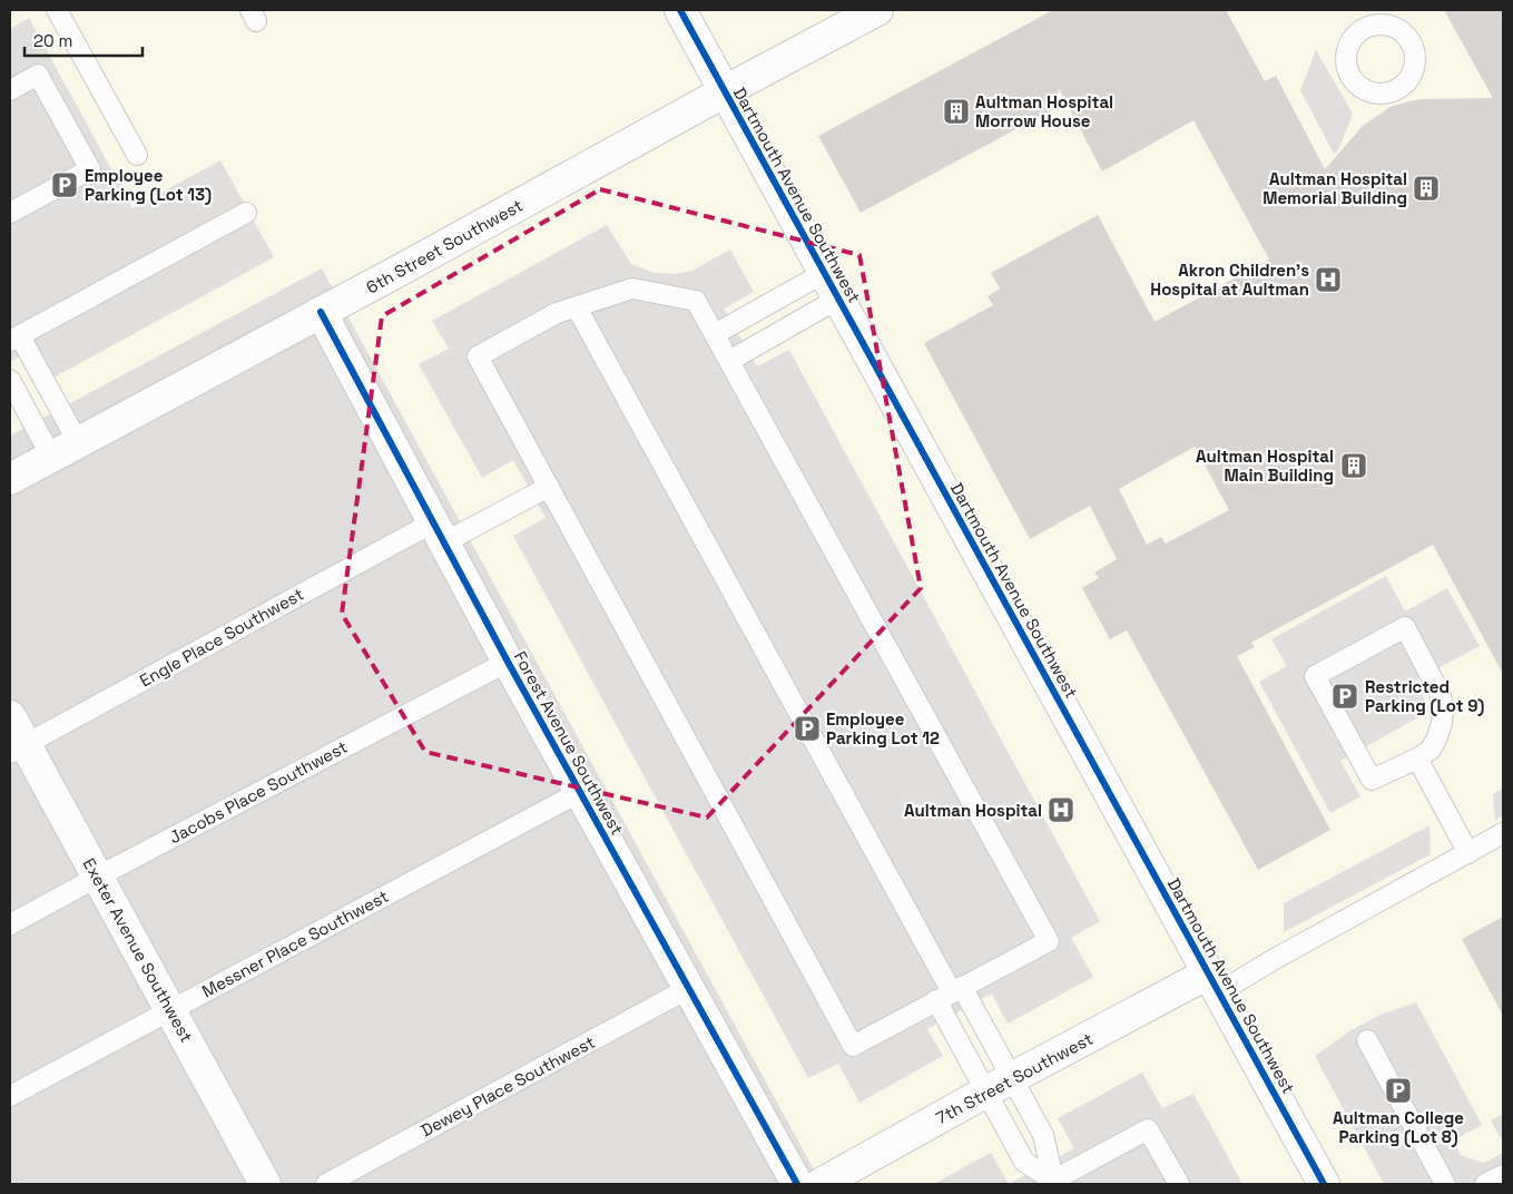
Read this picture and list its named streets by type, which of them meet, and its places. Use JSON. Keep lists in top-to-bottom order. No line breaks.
{"streets":{"street":["Dartmouth Avenue Southwest","6th Street Southwest","Forest Avenue Southwest","Exeter Avenue Southwest","7th Street Southwest"],"lane":["Engle Place Southwest","Jacobs Place Southwest","Messner Place Southwest","Dewey Place Southwest"]},"crossings":[["Dartmouth Avenue Southwest","6th Street Southwest"],["Dartmouth Avenue Southwest","7th Street Southwest"],["6th Street Southwest","Forest Avenue Southwest"],["Engle Place Southwest","Forest Avenue Southwest"],["Engle Place Southwest","Exeter Avenue Southwest"],["Forest Avenue Southwest","Jacobs Place Southwest"],["Forest Avenue Southwest","Messner Place Southwest"],["Forest Avenue Southwest","Dewey Place Southwest"],["Jacobs Place Southwest","Exeter Avenue Southwest"],["Messner Place Southwest","Exeter Avenue Southwest"]],"places":{"building":["Aultman Hospital Morrow House","Aultman Hospital Memorial Building","Aultman Hospital Main Building"],"parking":["Employee Parking (Lot 13)","Restricted Parking (Lot 9)","Employee Parking Lot 12","Aultman College Parking (Lot 8)"],"hospital":["Akron Children's Hospital at Aultman","Aultman Hospital"]},"scale_bar":"20 m"}
